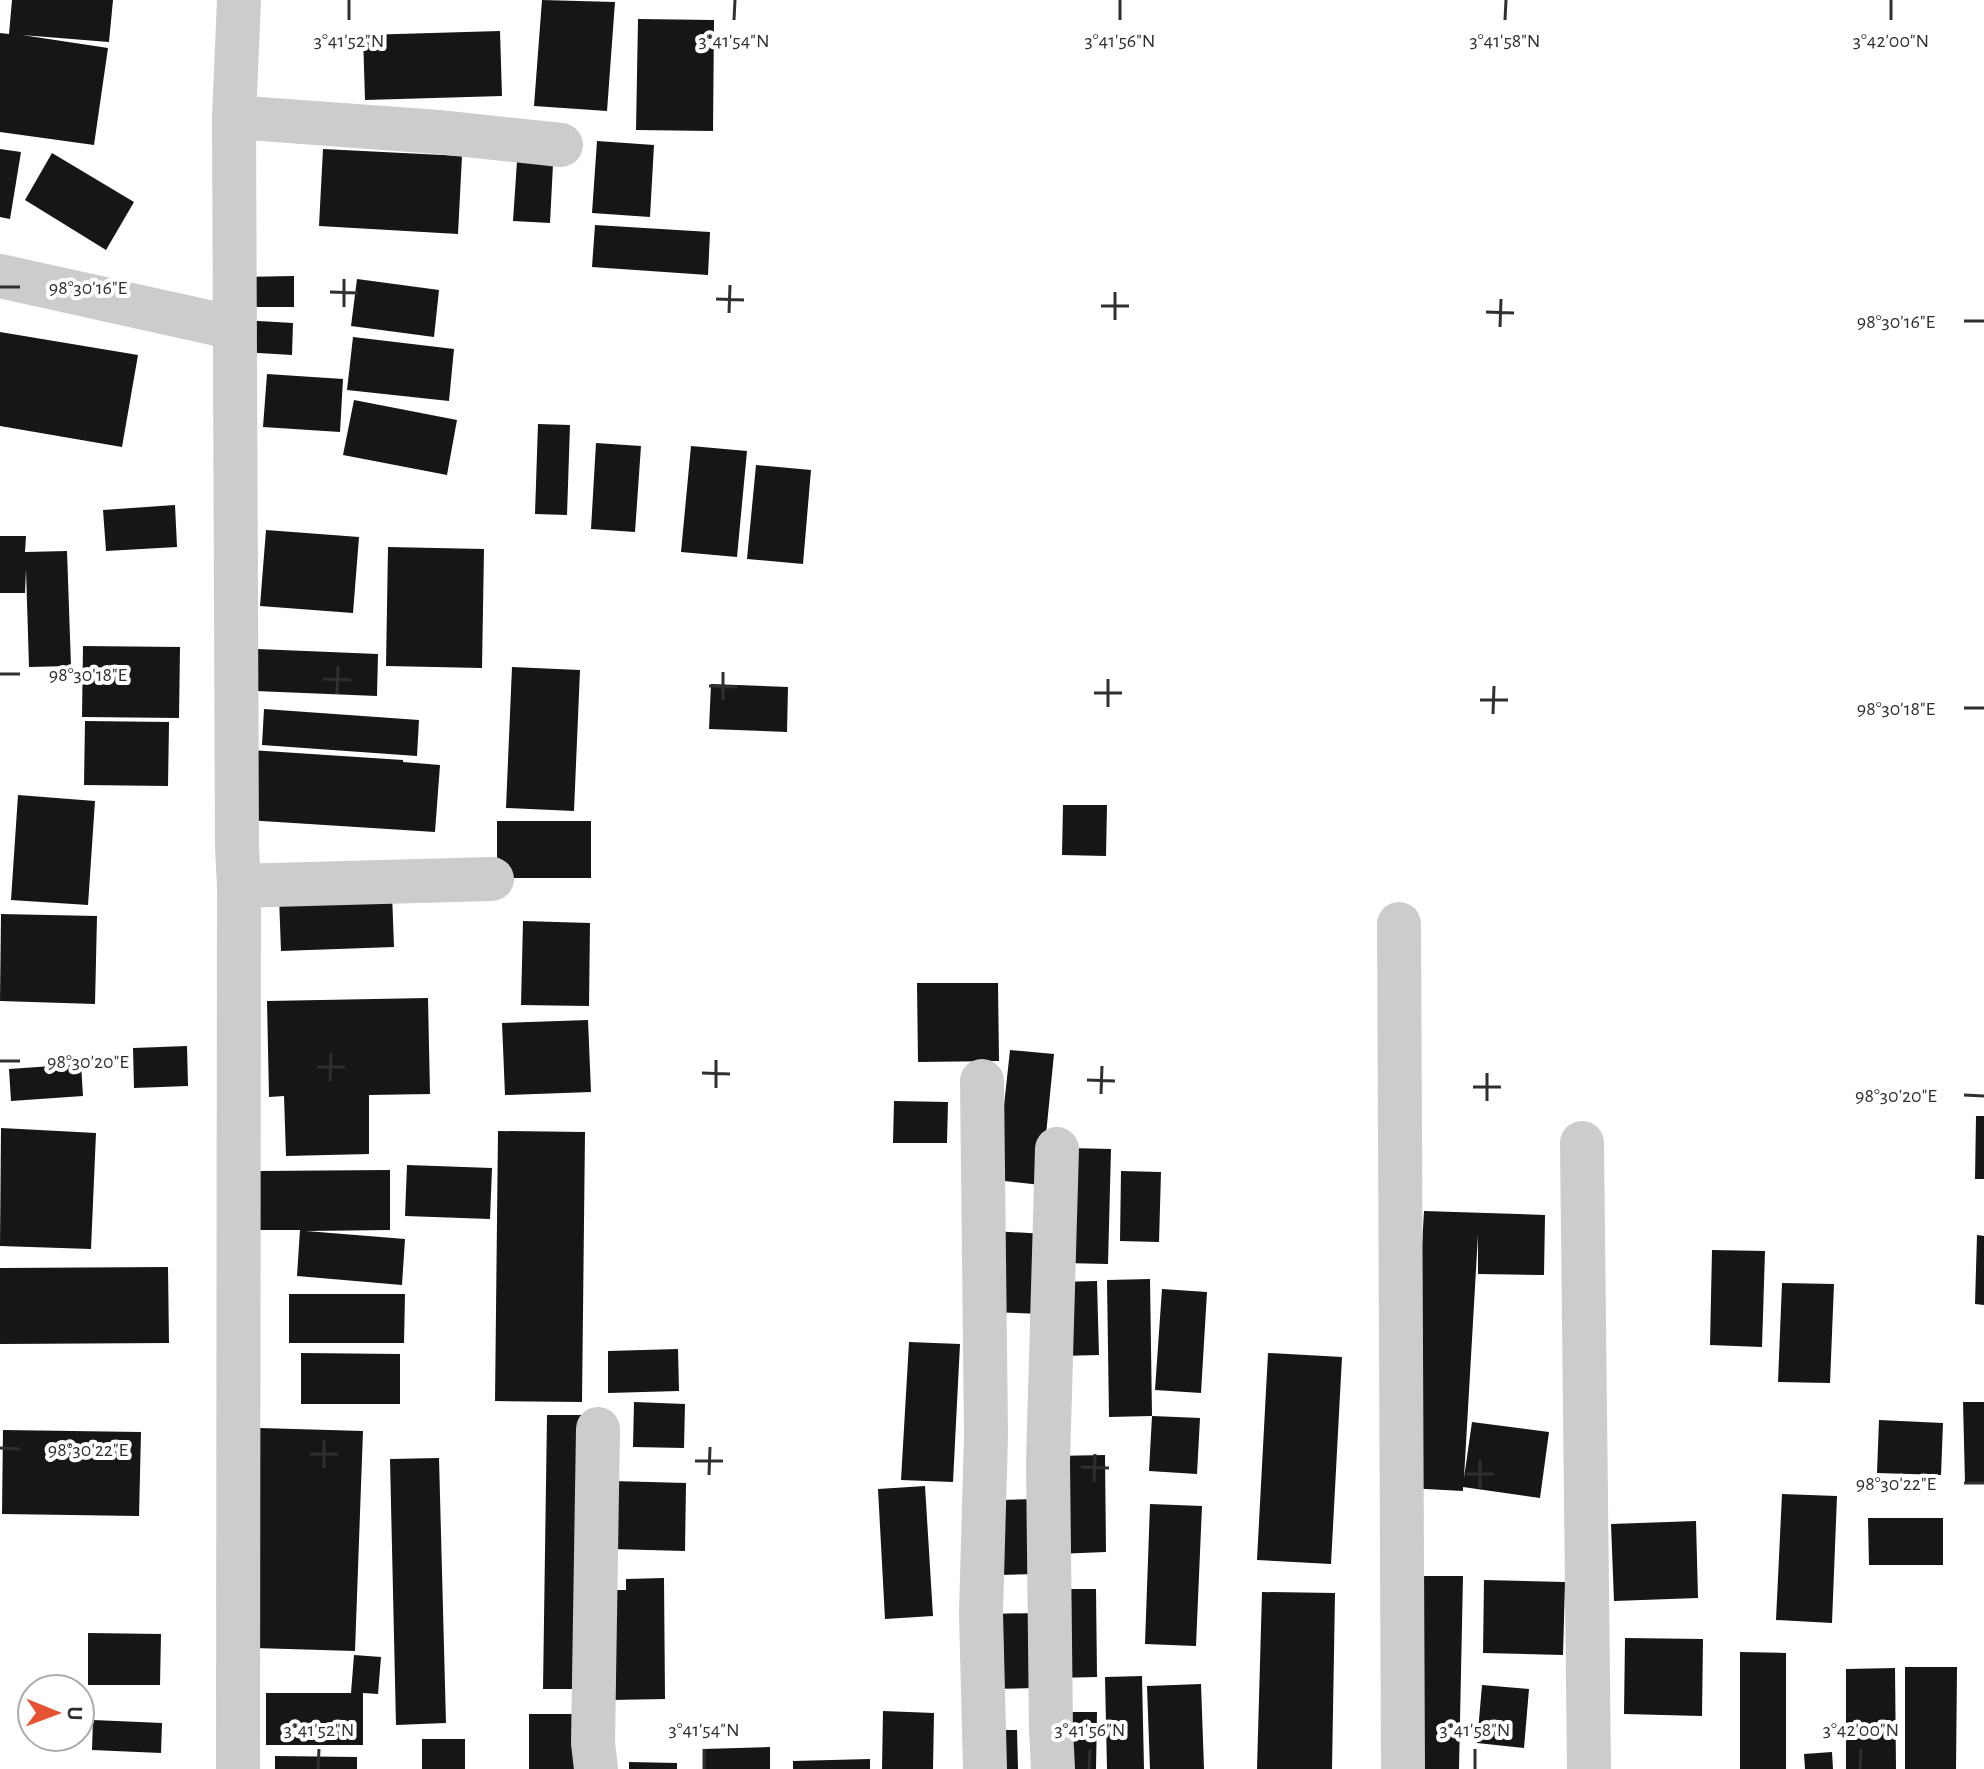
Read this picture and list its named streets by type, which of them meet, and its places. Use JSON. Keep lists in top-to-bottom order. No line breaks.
{"north":"right","coordinates":["3°41'52\"N","3°41'54\"N","3°41'56\"N","3°41'58\"N","3°42'00\"N","98°30'16\"E","98°30'18\"E","98°30'20\"E","98°30'22\"E"]}
